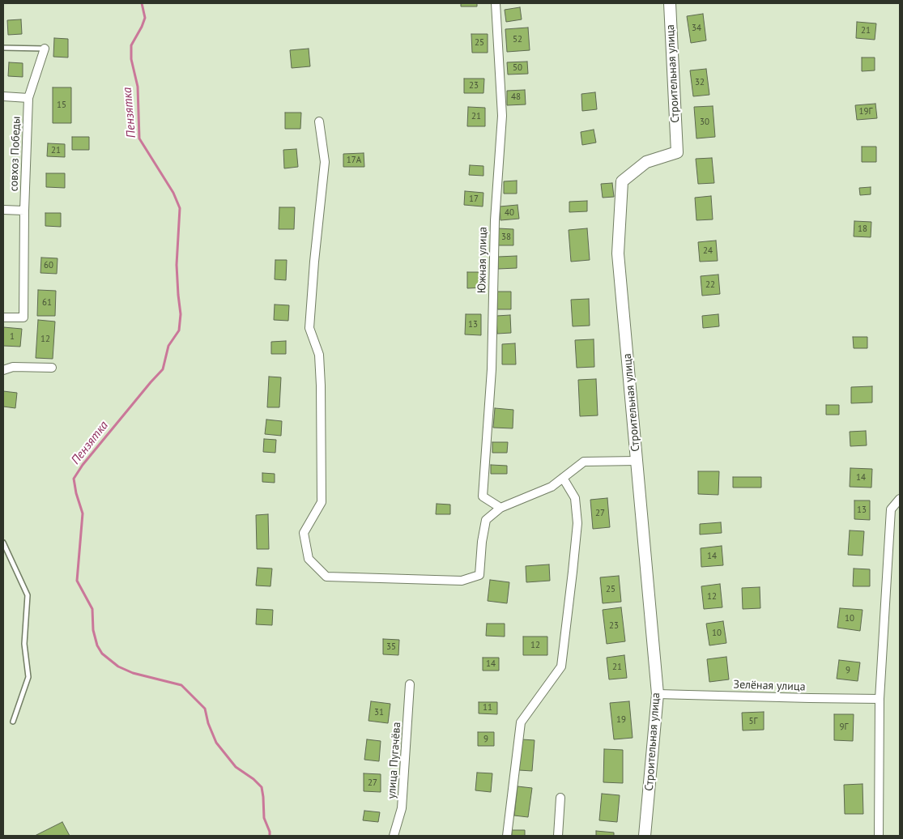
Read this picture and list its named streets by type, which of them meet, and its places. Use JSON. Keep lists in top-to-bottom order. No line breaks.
{"streets":{"street":["Строительная улица","совхоз Победы","Южная улица","Зелёная улица","улица Пугачёва"]},"crossings":[["Строительная улица","Зелёная улица"]],"water":["Пензятка"],"house_numbers":["34","21","52","25","50","32","23","48","15","19Г","21","30","21","17А","17","40","18","38","24","60","22","61","13","1","12","14","13","27","14","25","12","10","23","10","12","35","14","21","9","11","31","19","5Г","9Г","9","27"]}
